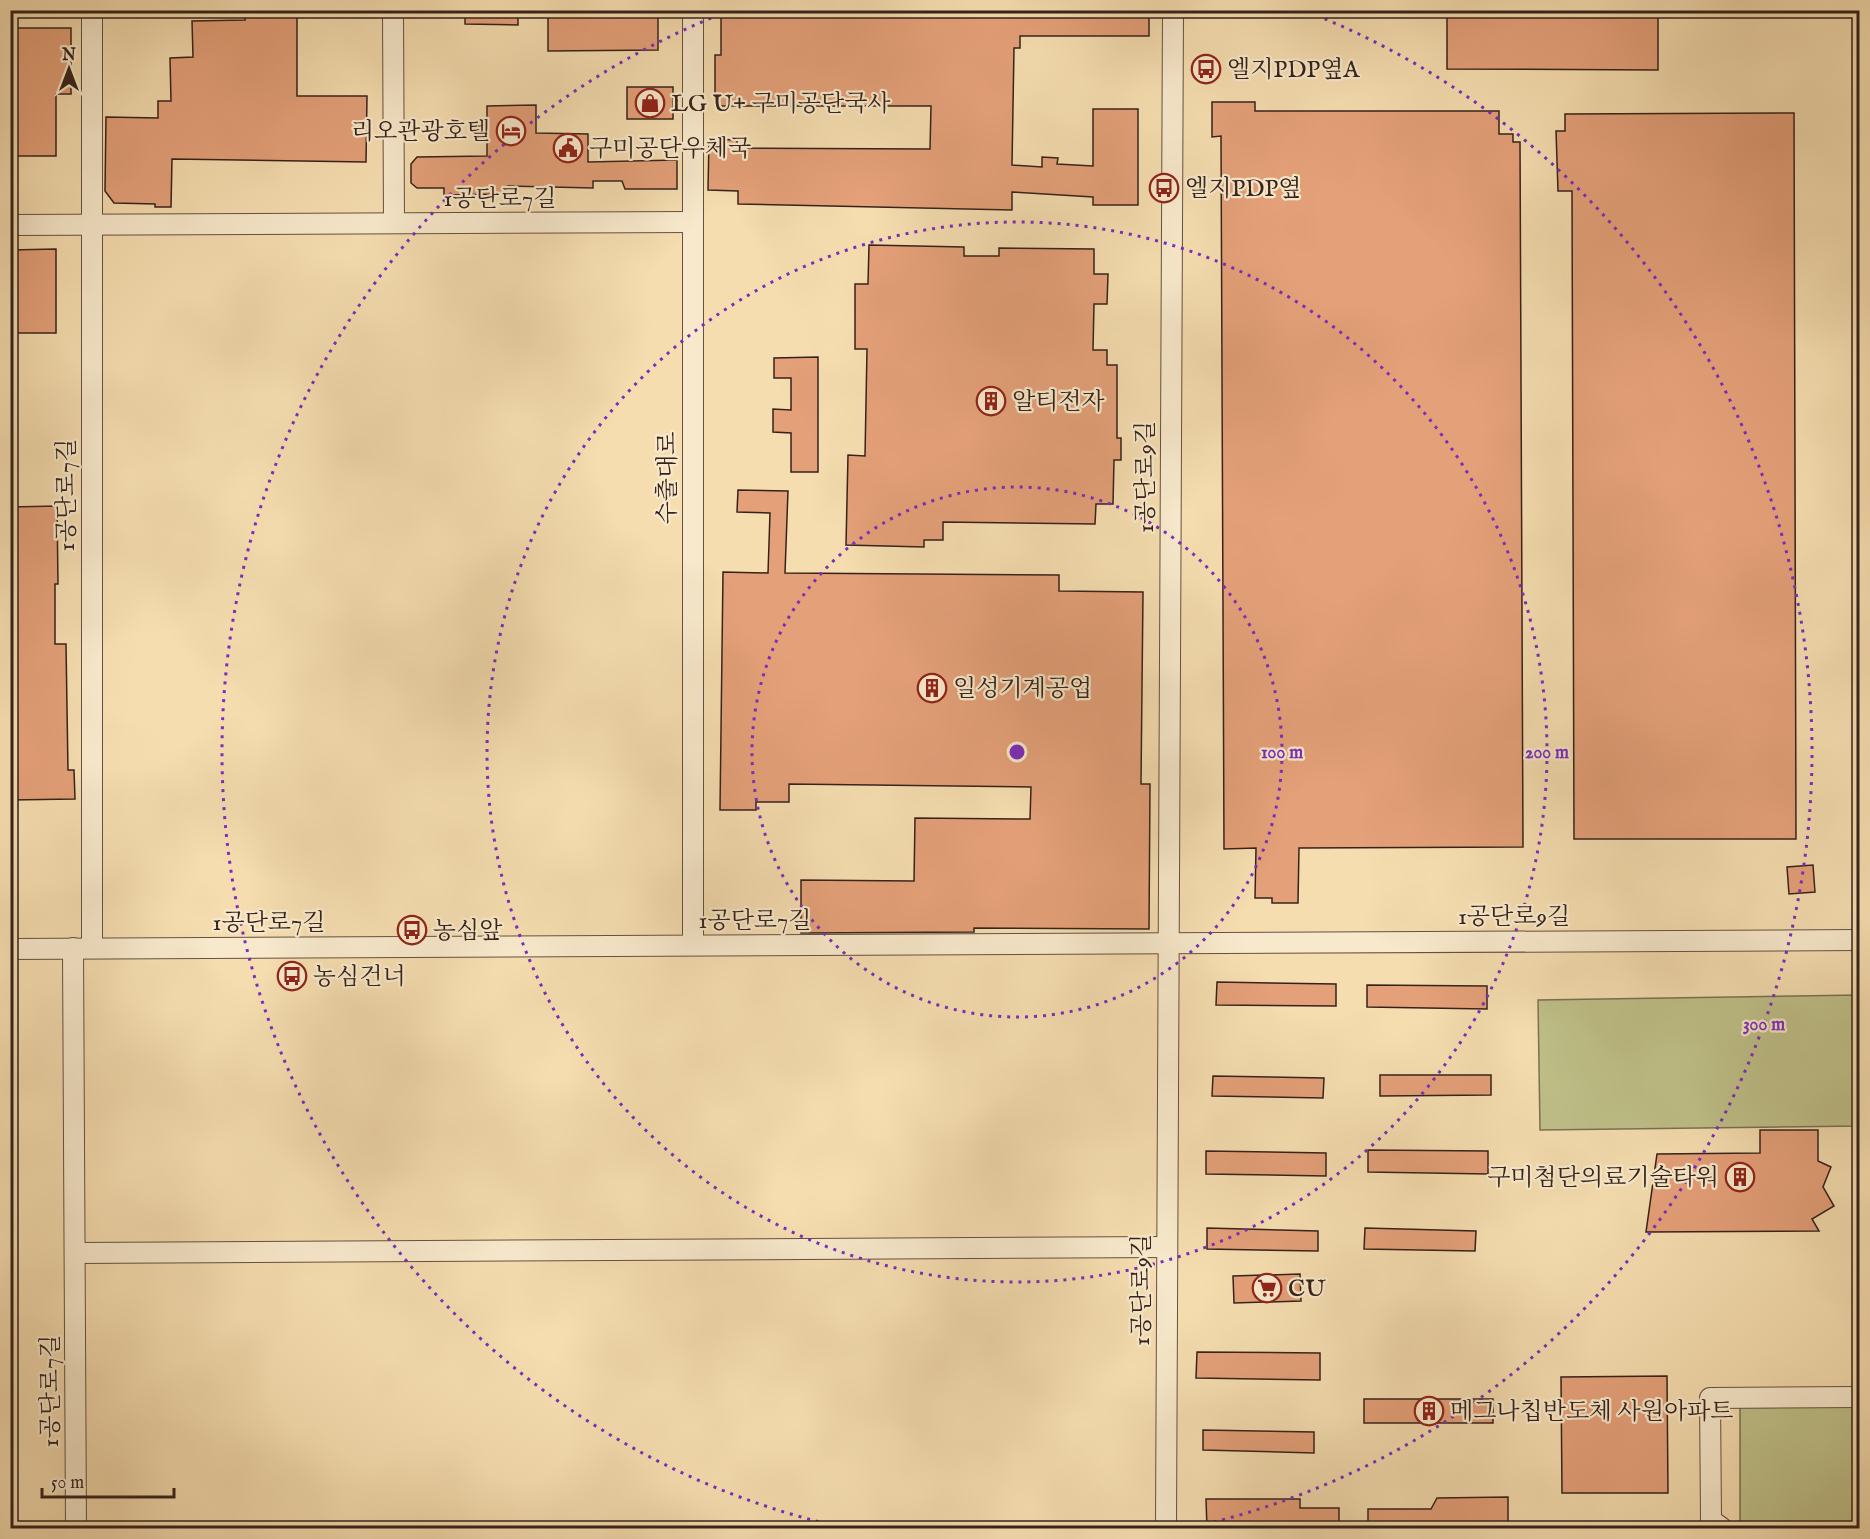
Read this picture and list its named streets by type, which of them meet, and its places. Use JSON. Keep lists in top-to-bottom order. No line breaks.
{"streets":{"street":["1공단로7길","1공단로9길","수출대로"]},"crossings":[["1공단로7길","1공단로9길"],["1공단로7길","수출대로"]],"places":{"bus stop":["엘지PDP옆A","엘지PDP옆","농심앞","농심건너"],"shop":["LG U+ 구미공단국사"],"hotel":["리오관광호텔"],"public building":["구미공단우체국"],"building":["알티전자","일성기계공업","구미첨단의료기술타워","메그나칩반도체 사원아파트"],"supermarket":["CU"]},"scale_bar":"50 m","north":"top","rings":["100 m","200 m","300 m"]}
